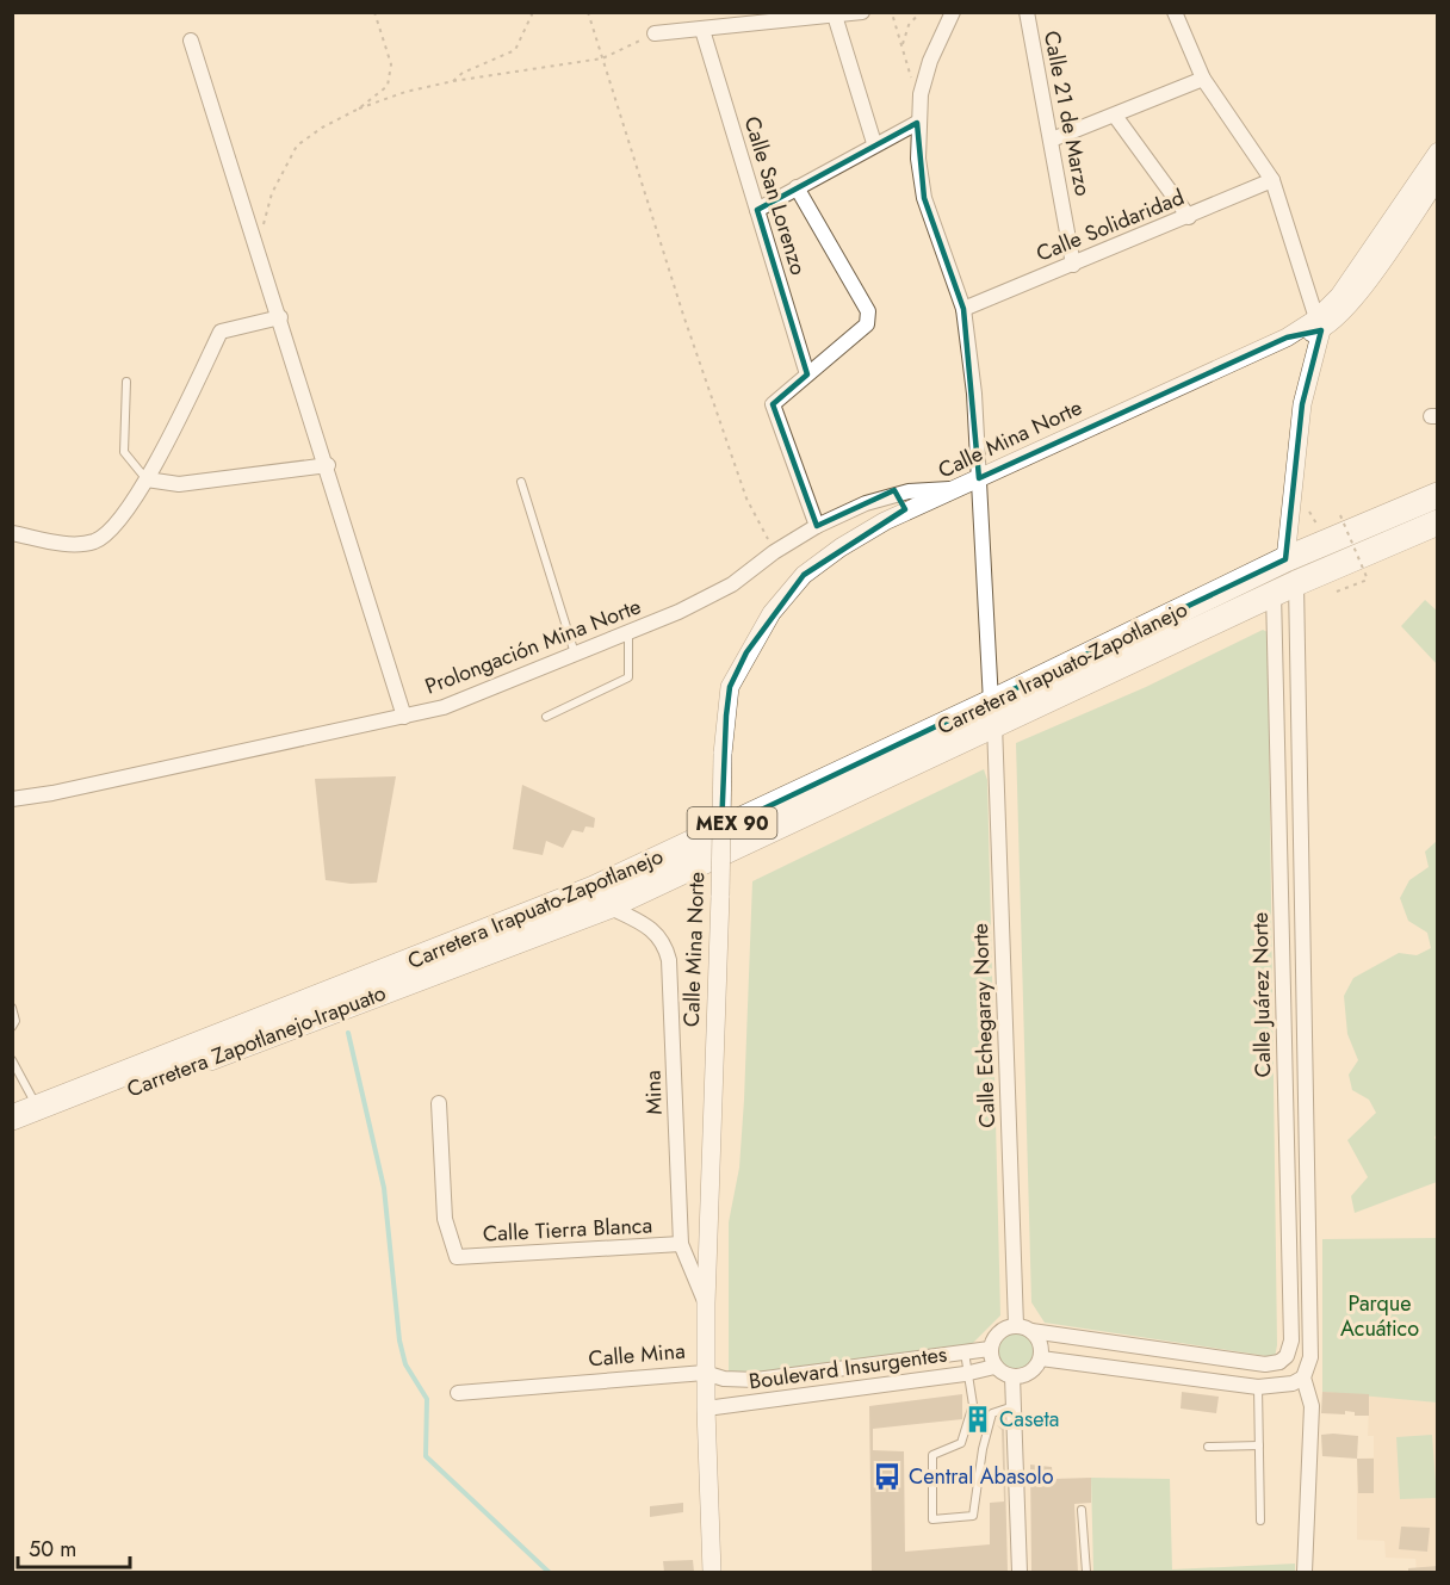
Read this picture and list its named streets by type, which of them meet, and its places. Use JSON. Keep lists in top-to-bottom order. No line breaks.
{"streets":{"highway":["Carretera Irapuato-Zapotlanejo","MEX 90","Carretera Zapotlanejo-Irapuato"],"street":["Calle 21 de Marzo","Calle San Lorenzo","Calle Solidaridad","Calle Mina Norte","Prolongación Mina Norte","Calle Juárez Norte","Calle Echegaray Norte","Mina","Calle Tierra Blanca","Calle Mina","Boulevard Insurgentes"]},"crossings":[["Calle 21 de Marzo","Calle Solidaridad"],["Calle Solidaridad","Calle Echegaray Norte"],["Calle Mina Norte","Prolongación Mina Norte"],["Calle Mina Norte","Calle Echegaray Norte"],["Calle Mina Norte","Mina"],["Calle Mina Norte","Calle Mina"],["Calle Mina Norte","Boulevard Insurgentes"],["Carretera Irapuato-Zapotlanejo","Calle Echegaray Norte"],["Carretera Irapuato-Zapotlanejo","Carretera Zapotlanejo-Irapuato"],["Calle Juárez Norte","Carretera Zapotlanejo-Irapuato"],["Calle Echegaray Norte","Carretera Zapotlanejo-Irapuato"],["Calle Echegaray Norte","Boulevard Insurgentes"],["Carretera Zapotlanejo-Irapuato","Mina"],["Mina","Calle Tierra Blanca"],["Calle Mina","Boulevard Insurgentes"]],"parks":["Parque Acuático"],"places":{"building":["Caseta"],"bus stop":["Central Abasolo"]},"scale_bar":"50 m"}
